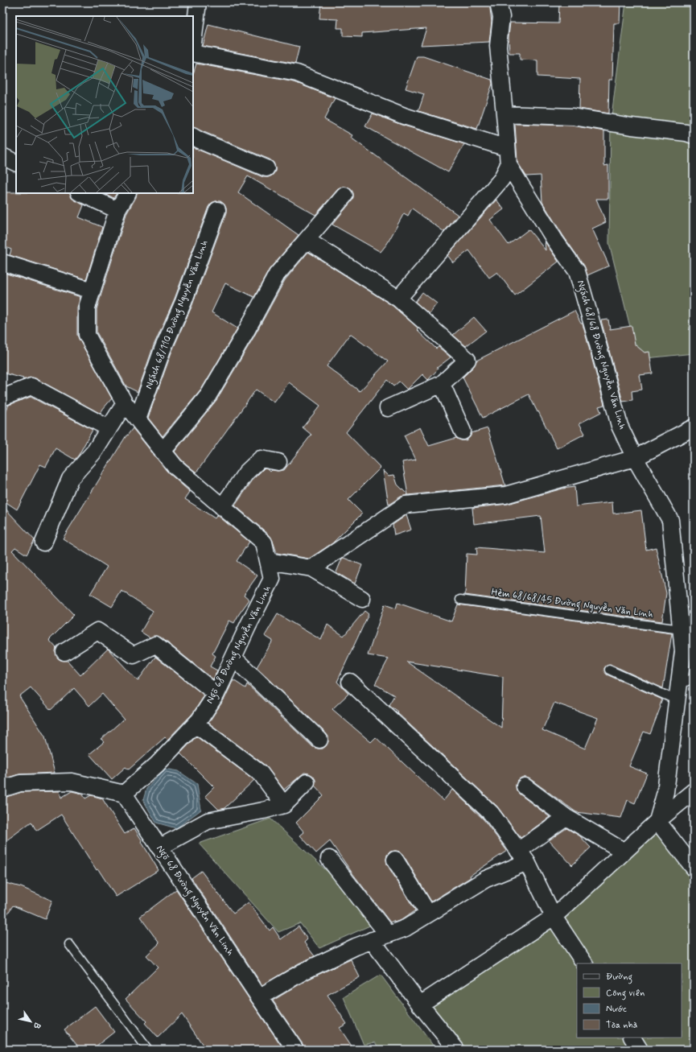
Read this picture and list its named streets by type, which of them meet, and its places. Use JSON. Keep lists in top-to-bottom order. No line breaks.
{"streets":{"street":["Ngách 68/110 Đường Nguyễn Văn Linh","Ngách 68/68 Đường Nguyễn Văn Linh","Ngõ 68 Đường Nguyễn Văn Linh"],"lane":["Hẻm 68/68/45 Đường Nguyễn Văn Linh"]},"crossings":[["Ngách 68/110 Đường Nguyễn Văn Linh","Ngõ 68 Đường Nguyễn Văn Linh"],["Ngách 68/68 Đường Nguyễn Văn Linh","Hẻm 68/68/45 Đường Nguyễn Văn Linh"]],"legend":["Đường","Công viên","Nước","Tòa nhà"],"north":"bottom right"}
